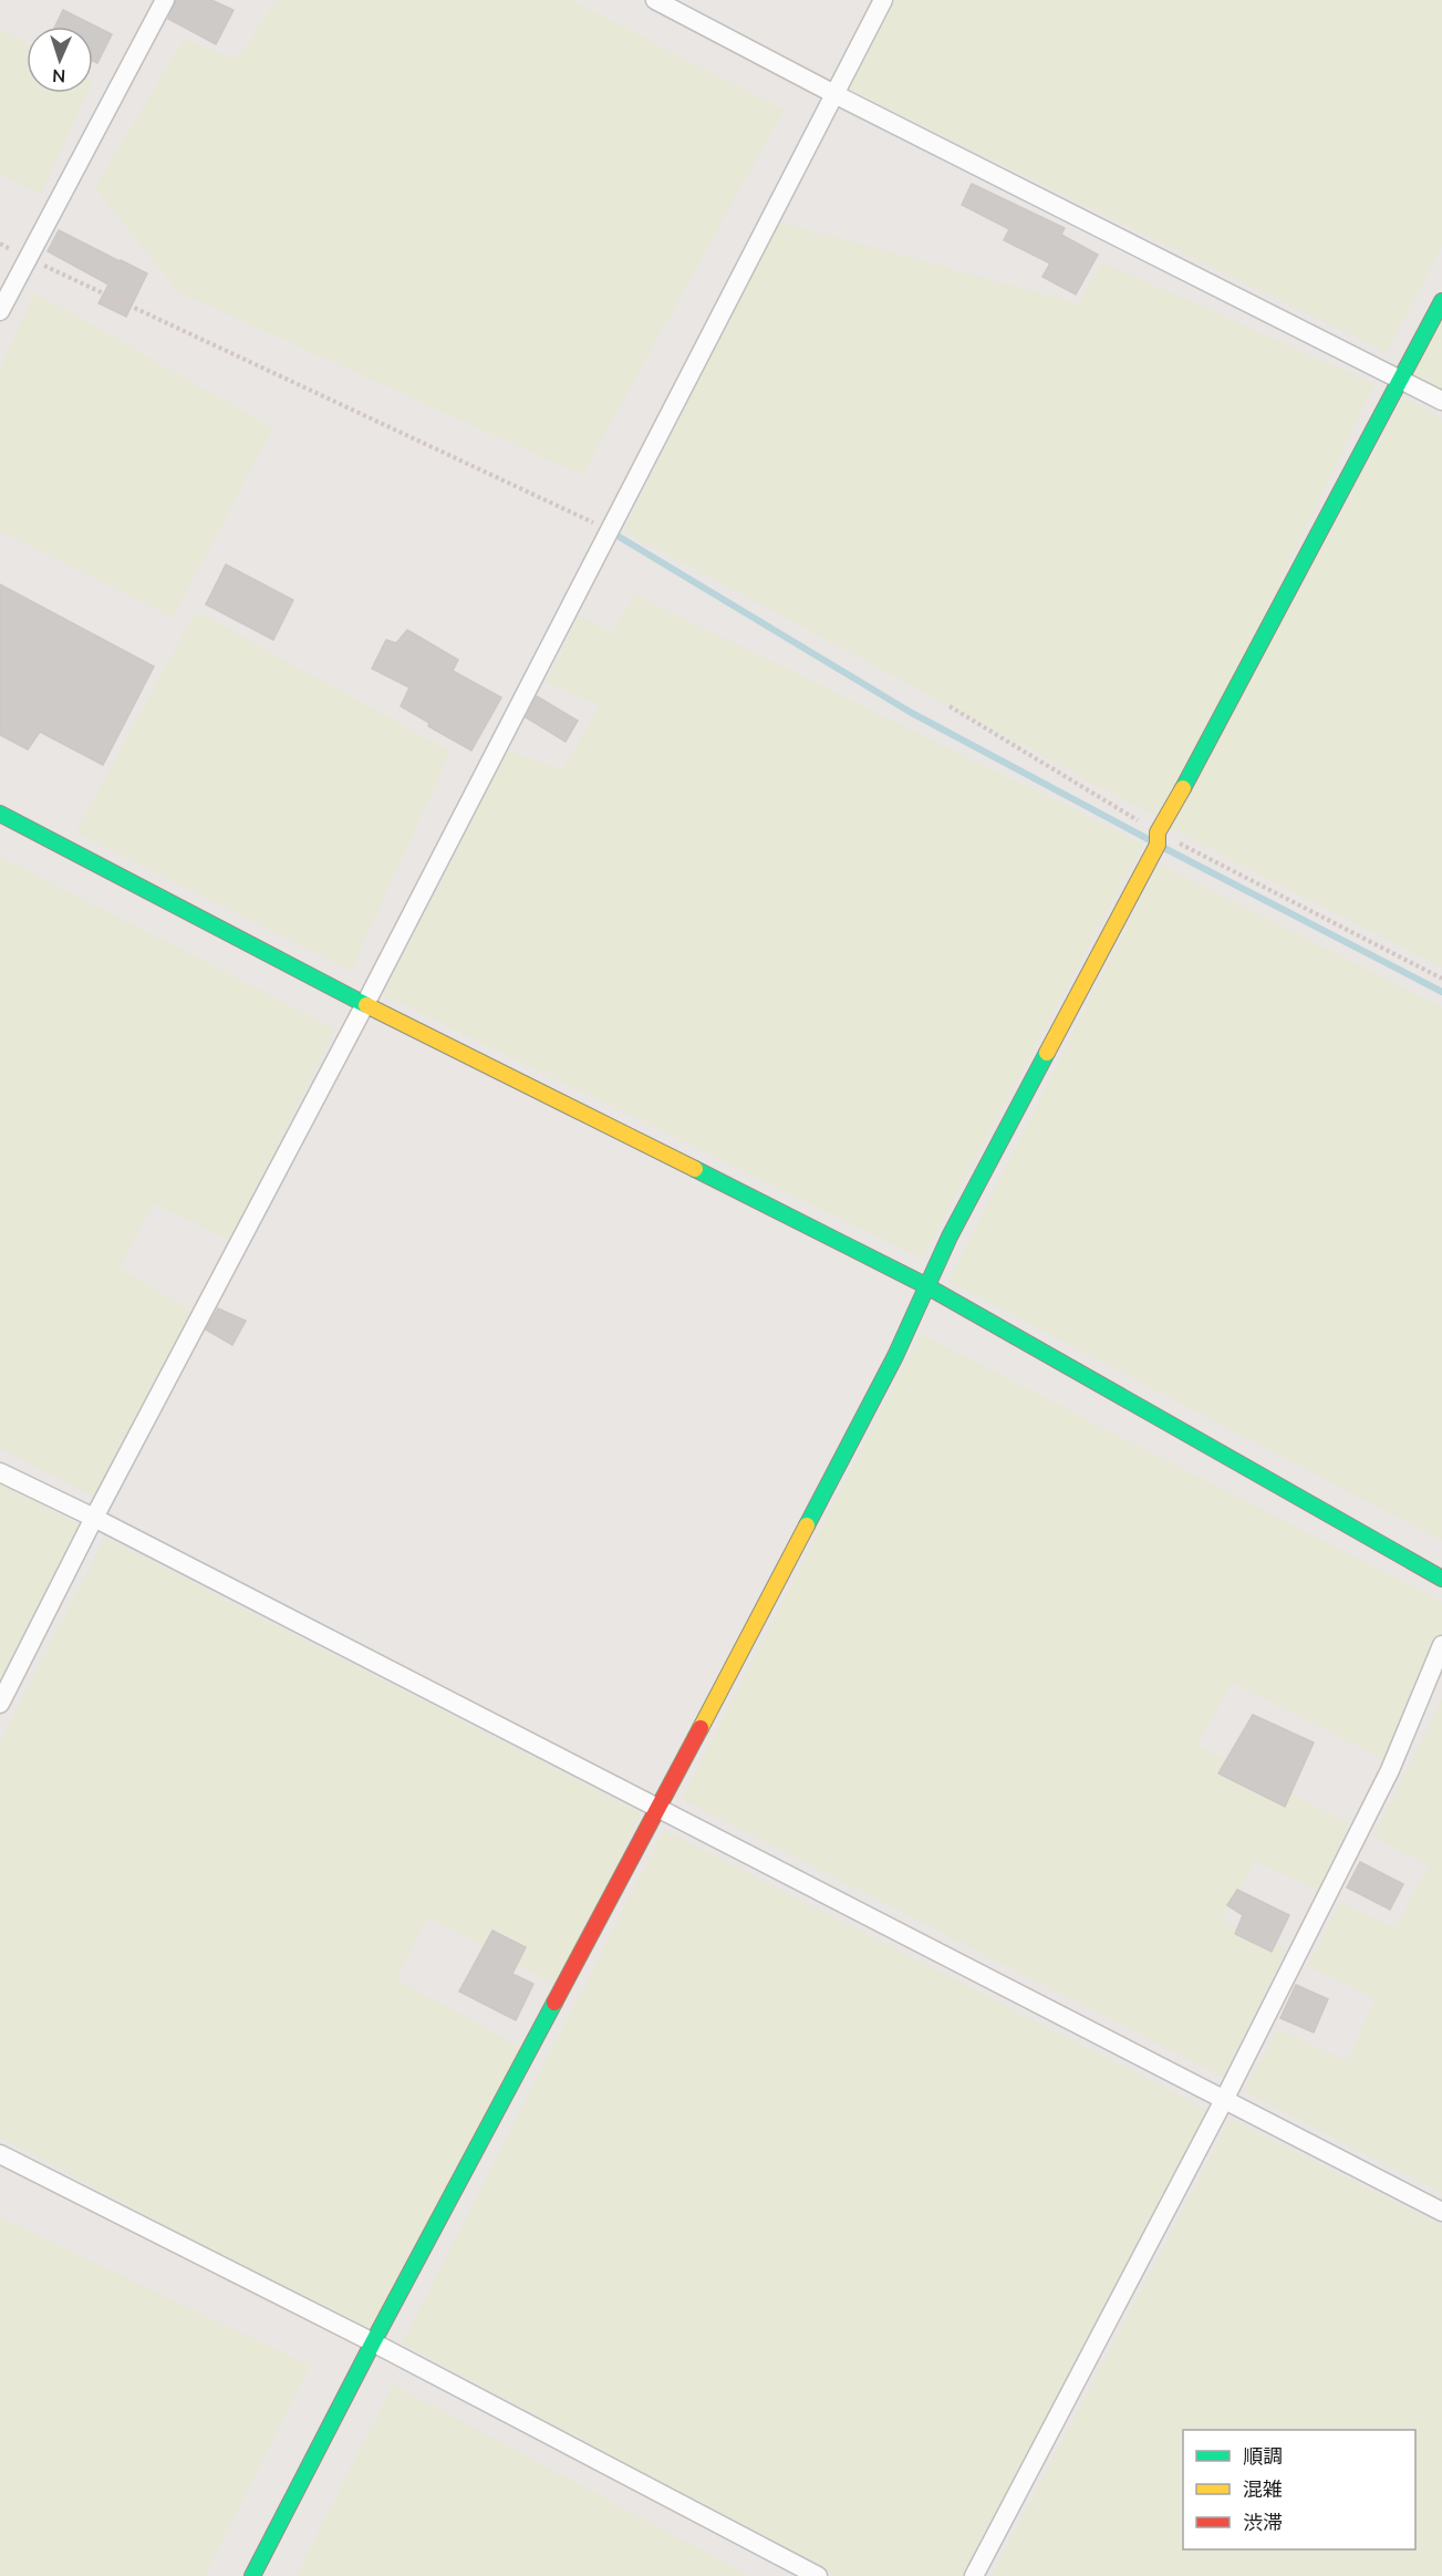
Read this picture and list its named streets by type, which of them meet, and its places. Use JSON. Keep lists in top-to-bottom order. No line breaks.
{"legend":["順調","混雑","渋滞"],"north":"bottom"}
